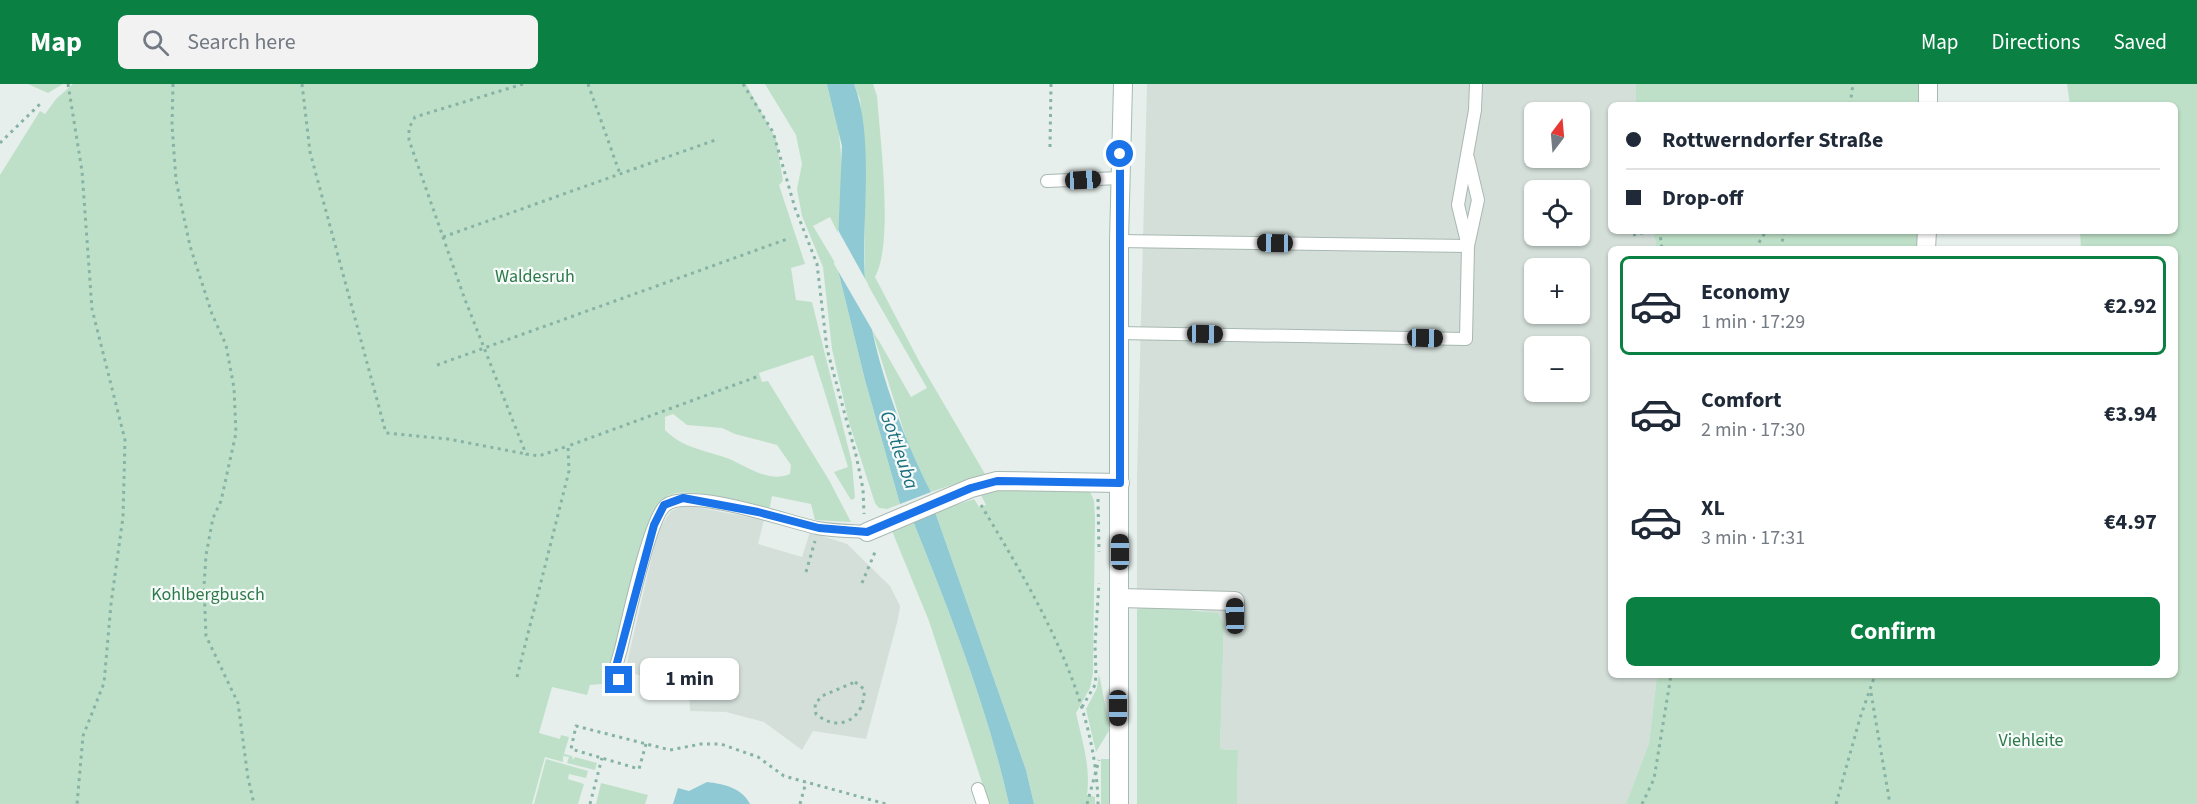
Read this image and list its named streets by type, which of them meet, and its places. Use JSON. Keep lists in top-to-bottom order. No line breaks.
{"water":["Gottleuba"],"parks":["Waldesruh","Kohlbergbusch","Viehleite"],"north":"top","page":{"header":"Map","search":"Search here","nav":["Map","Directions","Saved"],"map_buttons":["+","−"],"banner":["Rottwerndorfer Straße","Drop-off"],"list":[{"name":"Economy","note":"1 min · 17:29","value":"€2.92"},{"name":"Comfort","note":"2 min · 17:30","value":"€3.94"},{"name":"XL","note":"3 min · 17:31","value":"€4.97"}],"buttons":"Confirm","bubble":"1 min"}}
